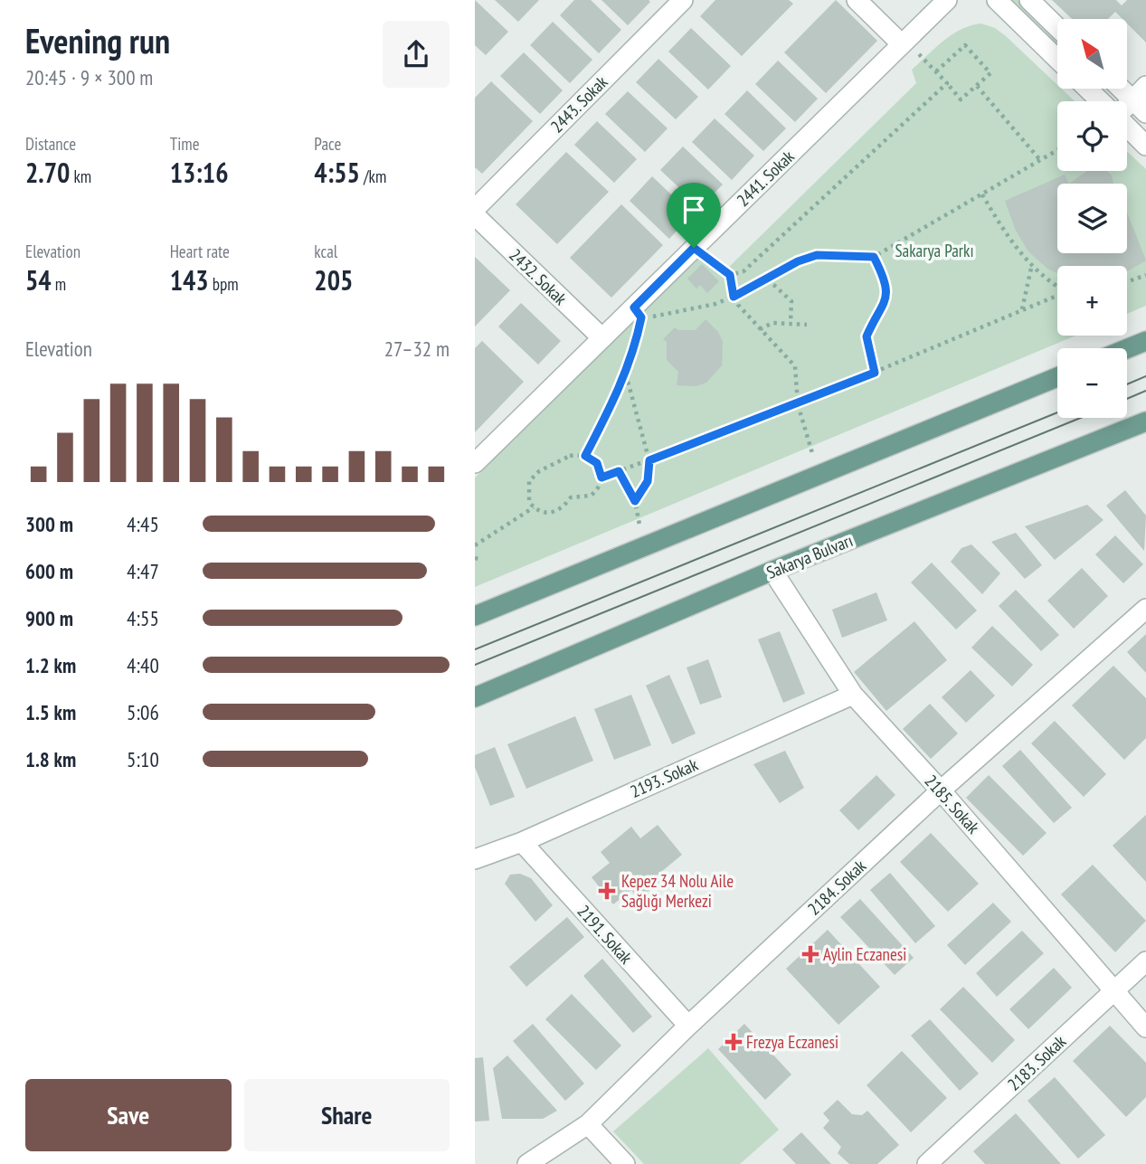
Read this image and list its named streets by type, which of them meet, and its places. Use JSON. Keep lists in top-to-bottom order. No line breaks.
{"streets":{"main road":["Sakarya Bulvarı"],"street":["2443. Sokak","2441. Sokak","2432. Sokak","2193. Sokak","2185. Sokak","2184. Sokak","2191. Sokak","2183. Sokak"]},"crossings":[["2441. Sokak","2432. Sokak"],["Sakarya Bulvarı","2185. Sokak"],["2193. Sokak","2185. Sokak"],["2193. Sokak","2191. Sokak"],["2185. Sokak","2184. Sokak"],["2185. Sokak","2183. Sokak"],["2184. Sokak","2191. Sokak"]],"parks":["Sakarya Parkı"],"places":{"health":["Kepez 34 Nolu Aile Sağlığı Merkezi","Aylin Eczanesi","Frezya Eczanesi"]},"north":"top left","page":{"heading":["Evening run","20:45 · 9 × 300 m"],"map_buttons":["+","−"],"stats":[["Distance","2.70 km"],["Time","13:16"],["Pace","4:55 /km"],["Elevation","54 m"],["Heart rate","143 bpm"],["kcal","205"]],"chart":["Elevation","27–32 m"],"list":[{"name":"300 m","note":"4:45"},{"name":"600 m","note":"4:47"},{"name":"900 m","note":"4:55"},{"name":"1.2 km","note":"4:40"},{"name":"1.5 km","note":"5:06"},{"name":"1.8 km","note":"5:10"}],"buttons":["Save","Share"]}}
